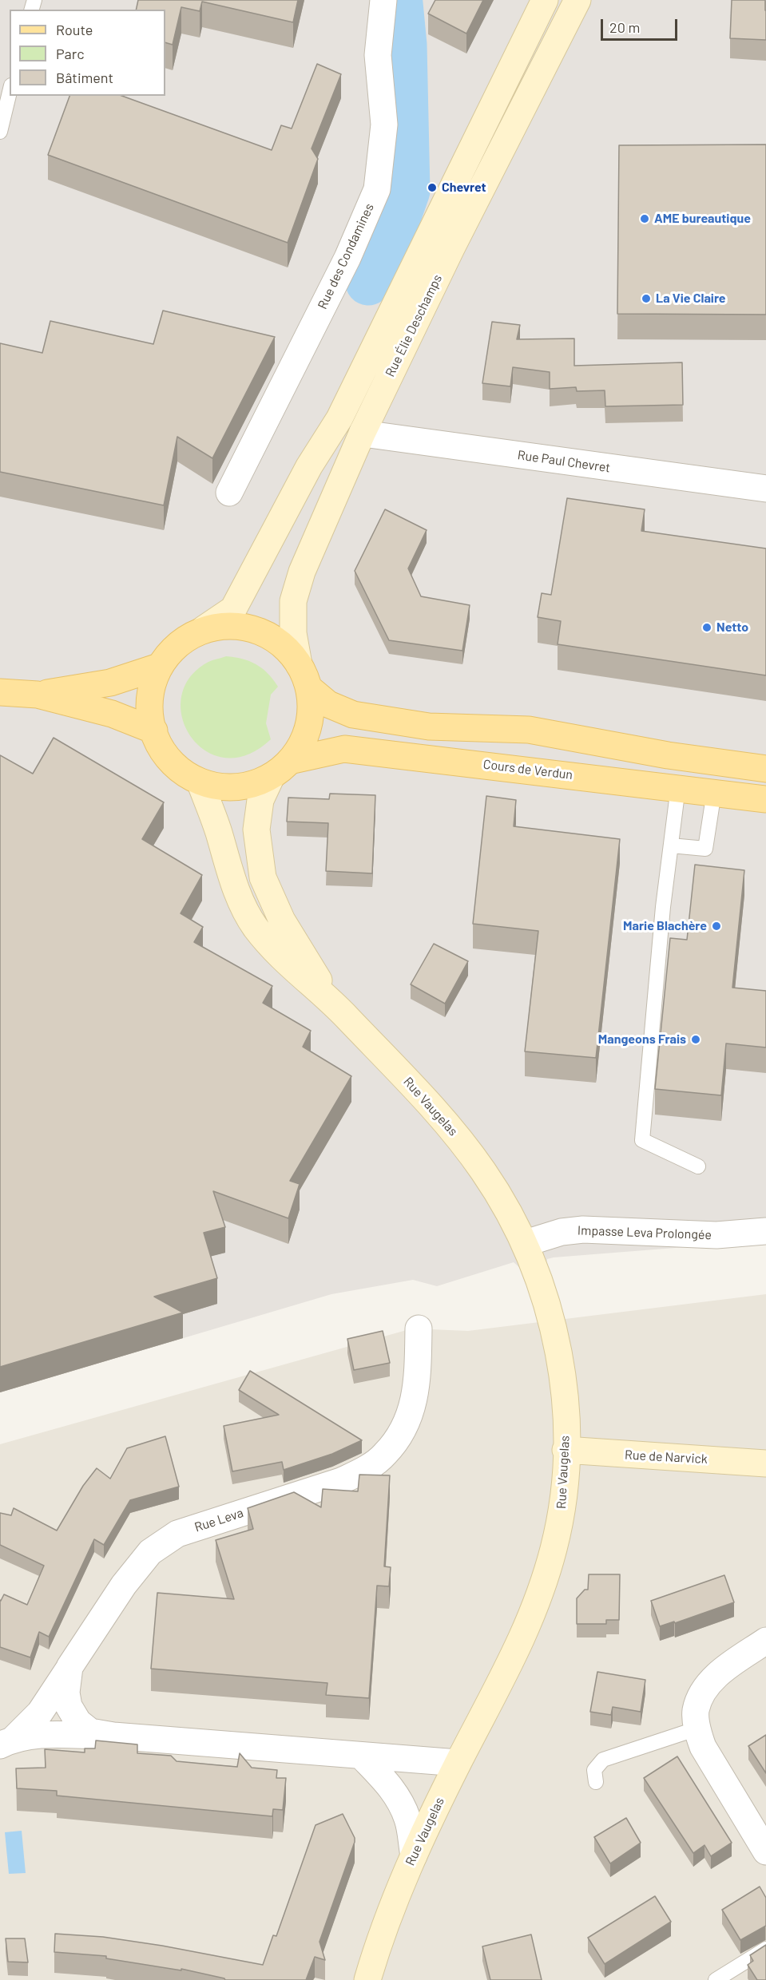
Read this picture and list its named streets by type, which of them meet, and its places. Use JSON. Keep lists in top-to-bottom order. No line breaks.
{"streets":{"main road":["Rue Élie Deschamps","Cours de Verdun","Rue Vaugelas","Rue de Narvick"],"street":["Rue des Condamines","Rue Paul Chevret","Impasse Leva Prolongée","Rue Leva"]},"crossings":[["Rue Élie Deschamps","Rue Paul Chevret"],["Rue Élie Deschamps","Cours de Verdun"],["Rue Élie Deschamps","Rue Vaugelas"],["Cours de Verdun","Rue Vaugelas"],["Rue Vaugelas","Impasse Leva Prolongée"],["Rue Vaugelas","Rue de Narvick"],["Rue Vaugelas","Rue Leva"]],"places":["Chevret","AME bureautique","La Vie Claire","Netto","Marie Blachère","Mangeons Frais"],"legend":["Route","Parc","Bâtiment"],"scale_bar":"20 m"}
